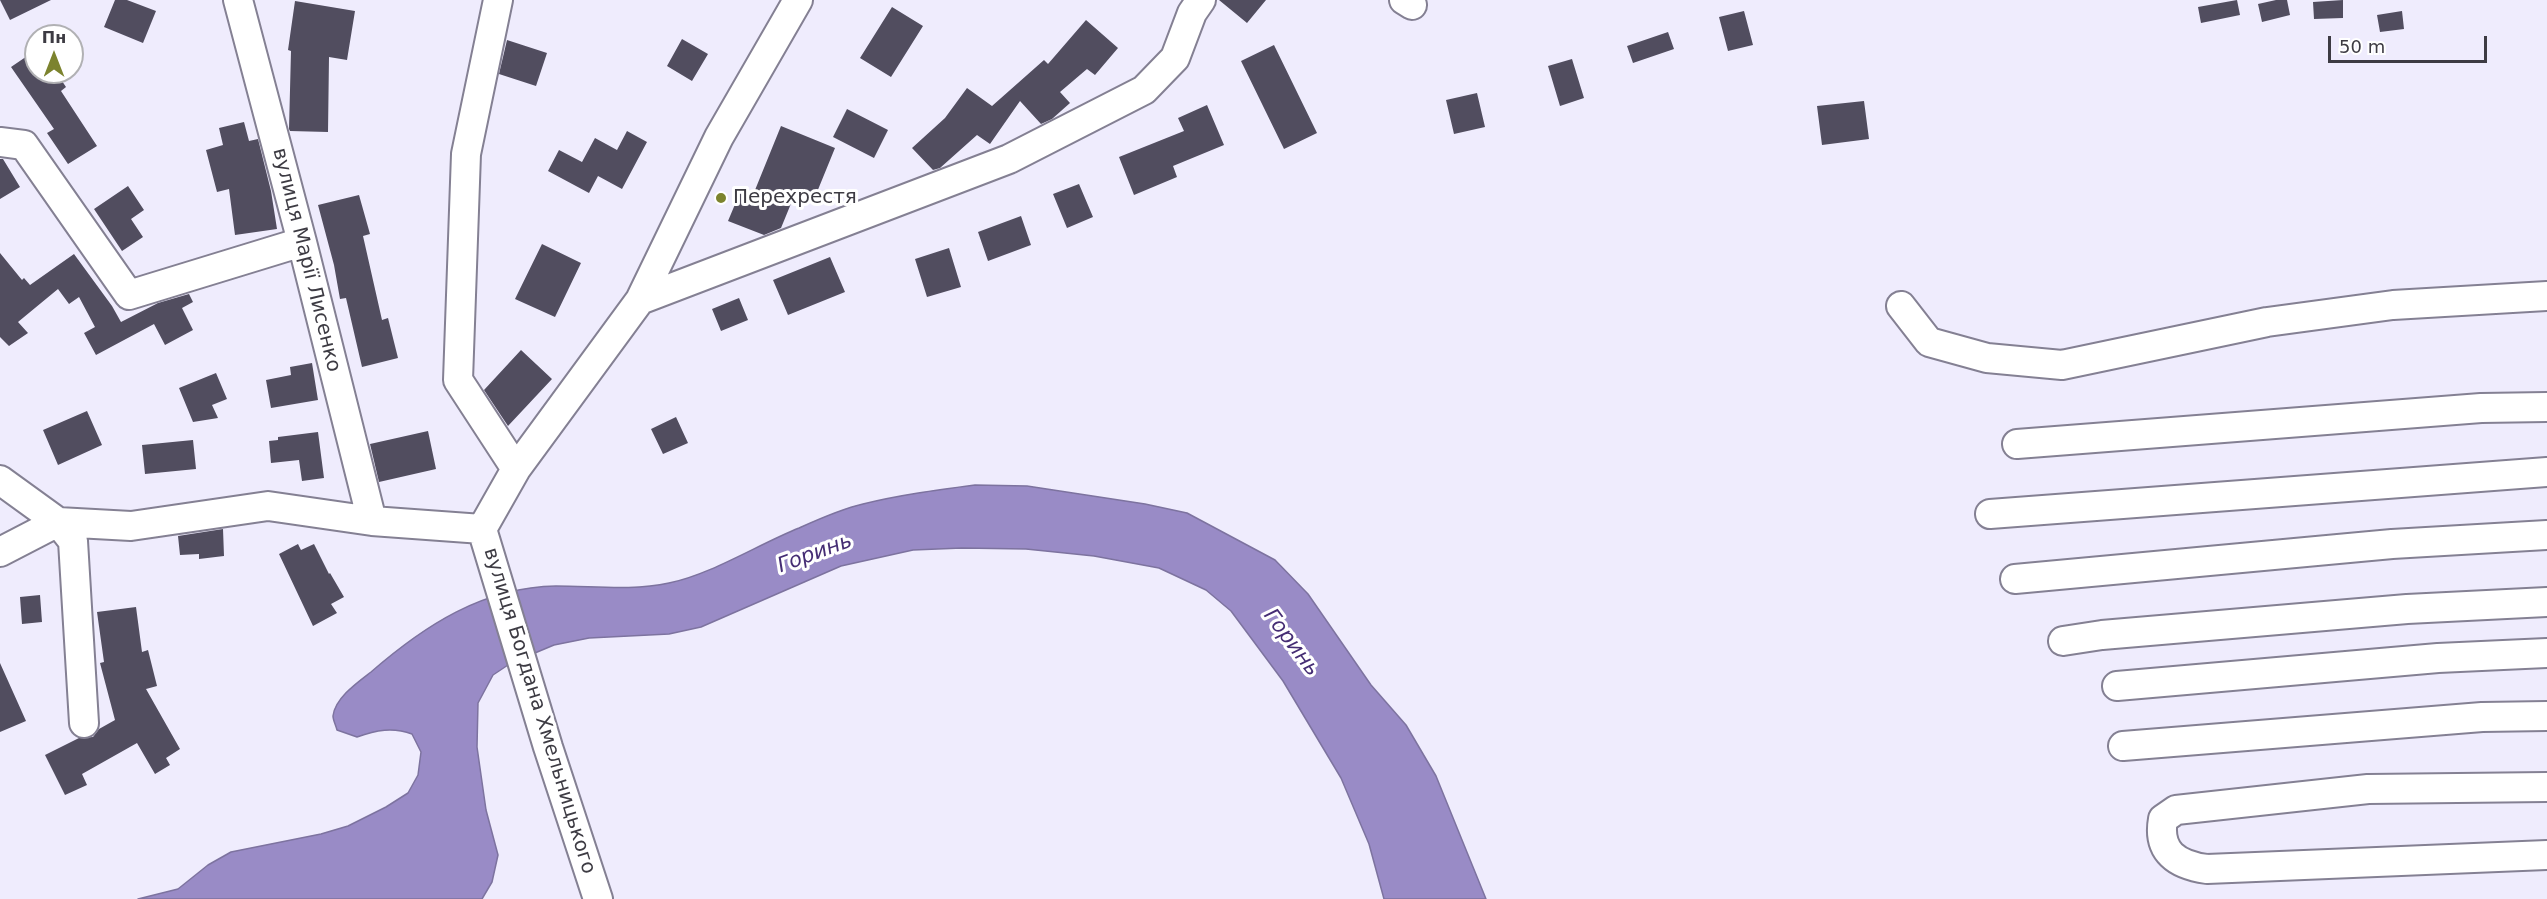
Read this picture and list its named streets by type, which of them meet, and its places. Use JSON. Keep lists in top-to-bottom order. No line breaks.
{"streets":{"street":["вулиця Марії Лисенко","вулиця Богдана Хмельницького"]},"water":["Горинь"],"places":["Перехрестя"],"scale_bar":"50 m","north":"top"}
